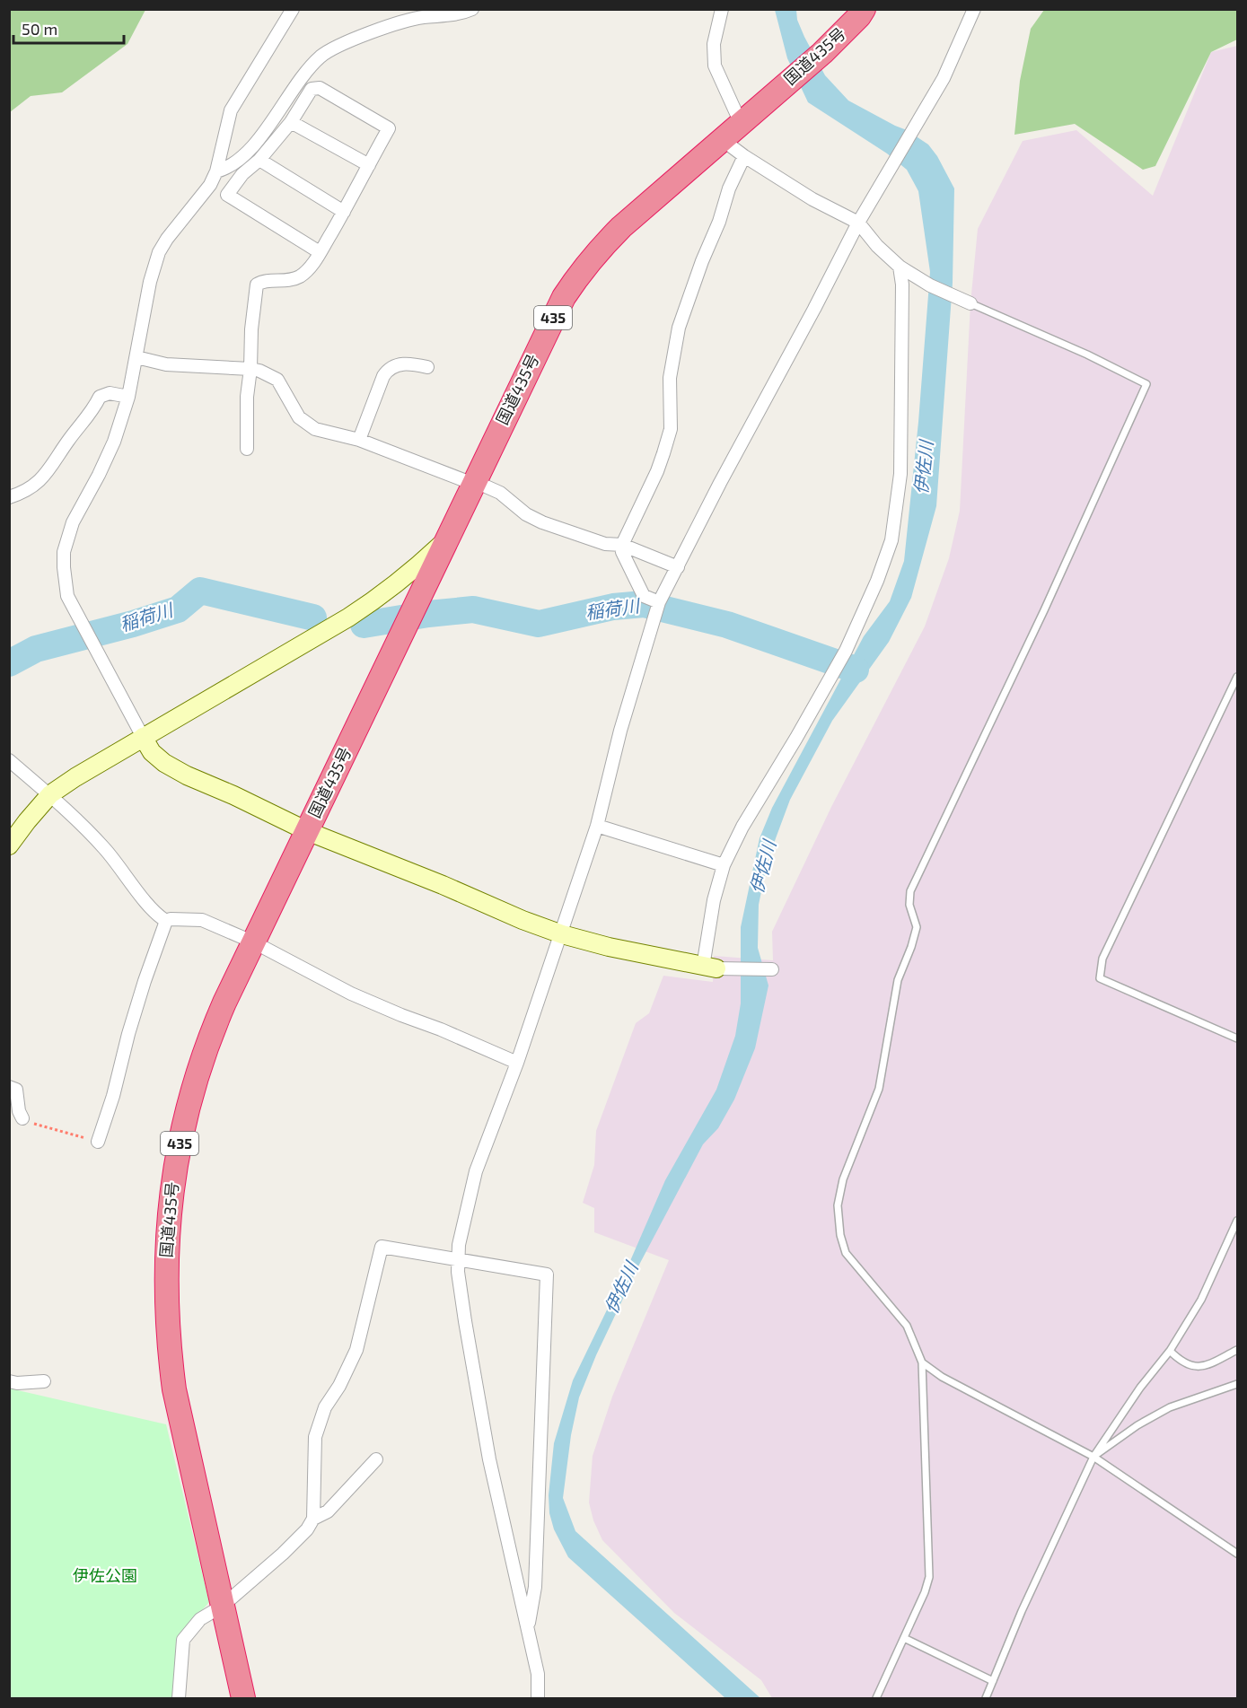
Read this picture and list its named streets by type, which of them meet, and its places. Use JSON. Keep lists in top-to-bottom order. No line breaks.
{"streets":{"highway":["国道435号","435"]},"water":["伊佐川","稲荷川"],"parks":["伊佐公園"],"scale_bar":"50 m"}
